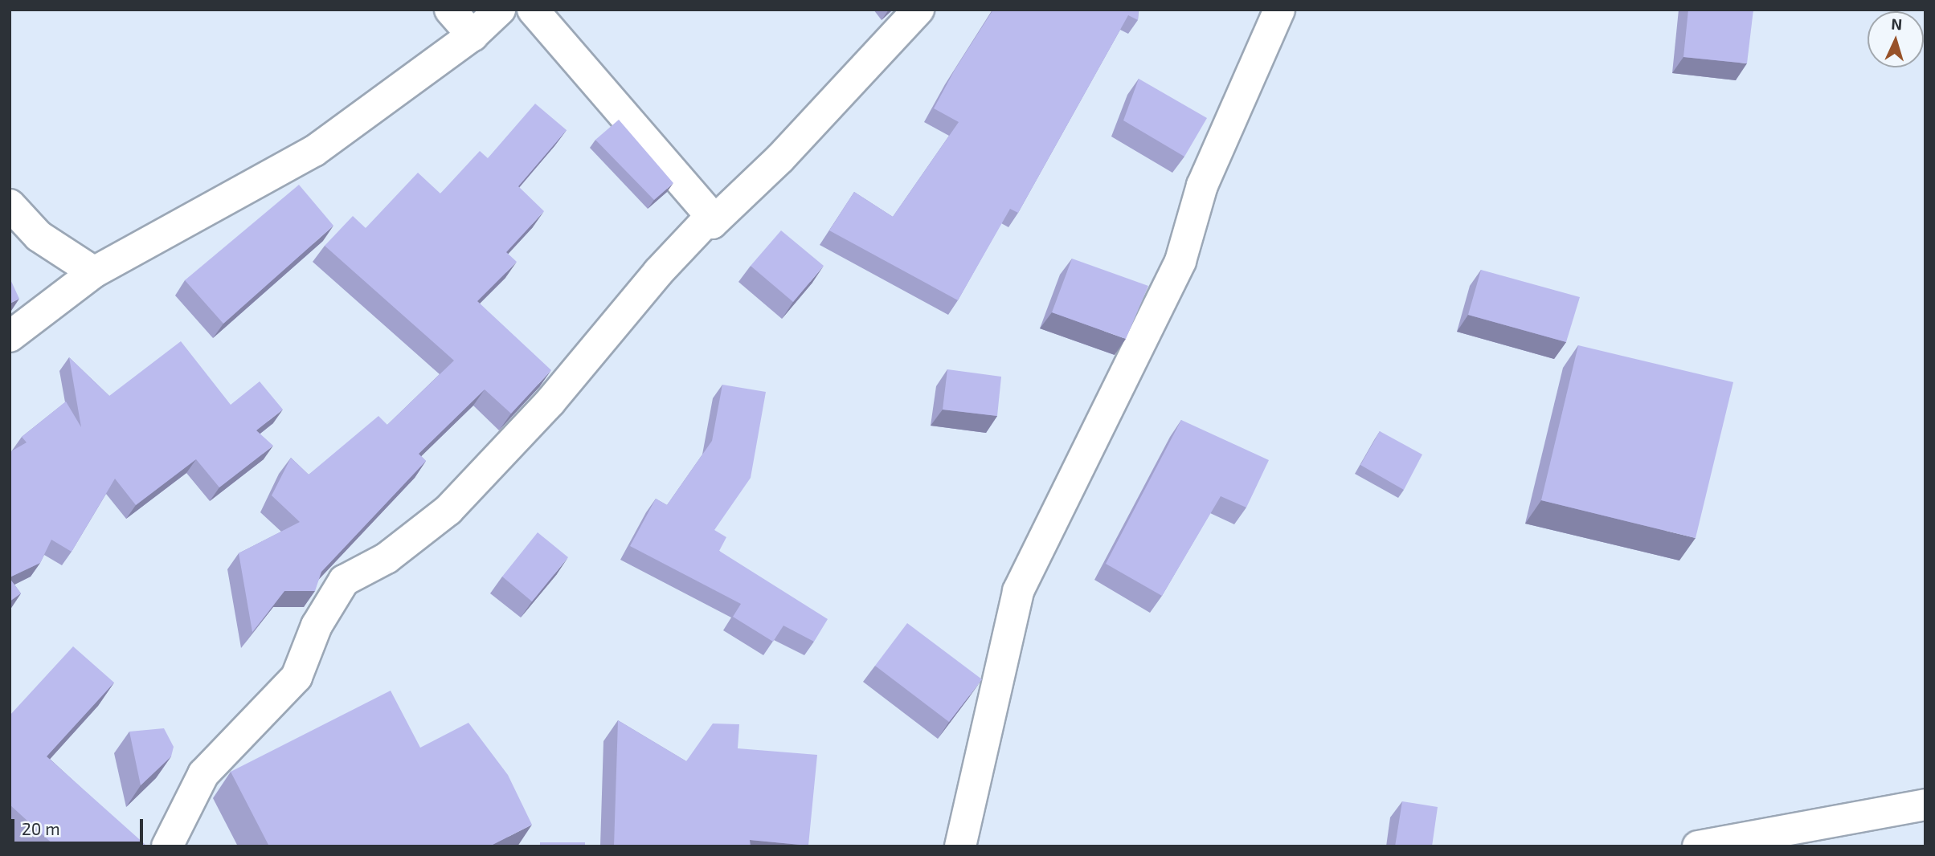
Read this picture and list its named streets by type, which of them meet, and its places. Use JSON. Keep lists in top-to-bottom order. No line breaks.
{"scale_bar":"20 m","north":"top"}
